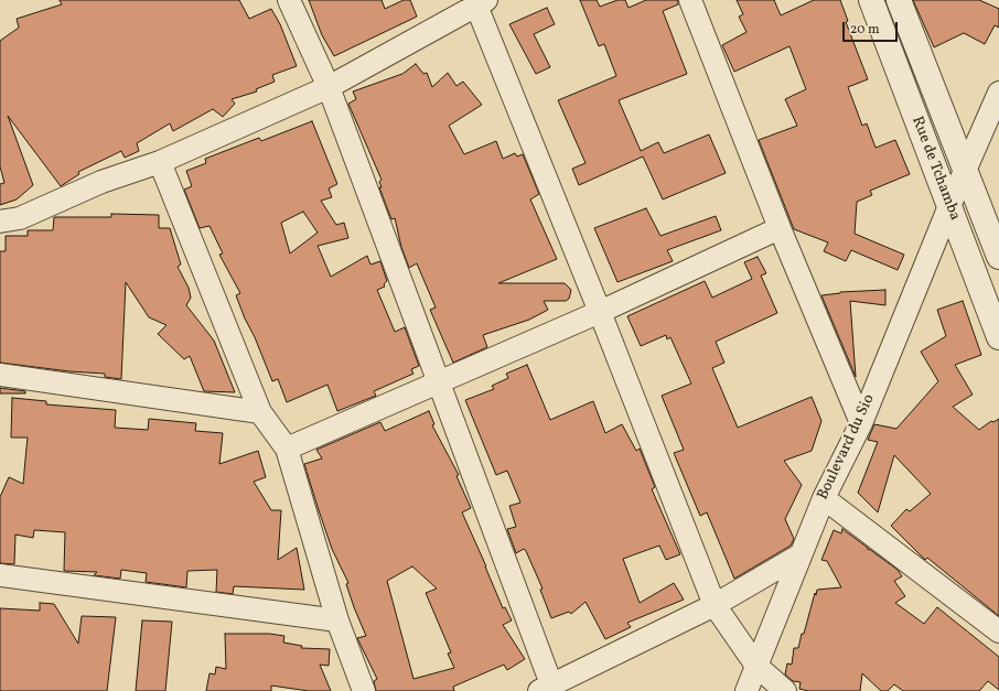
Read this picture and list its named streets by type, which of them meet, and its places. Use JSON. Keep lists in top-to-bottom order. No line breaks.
{"streets":{"street":["Rue de Tchamba","Boulevard du Sio"]},"crossings":[["Rue de Tchamba","Boulevard du Sio"]],"scale_bar":"20 m"}
